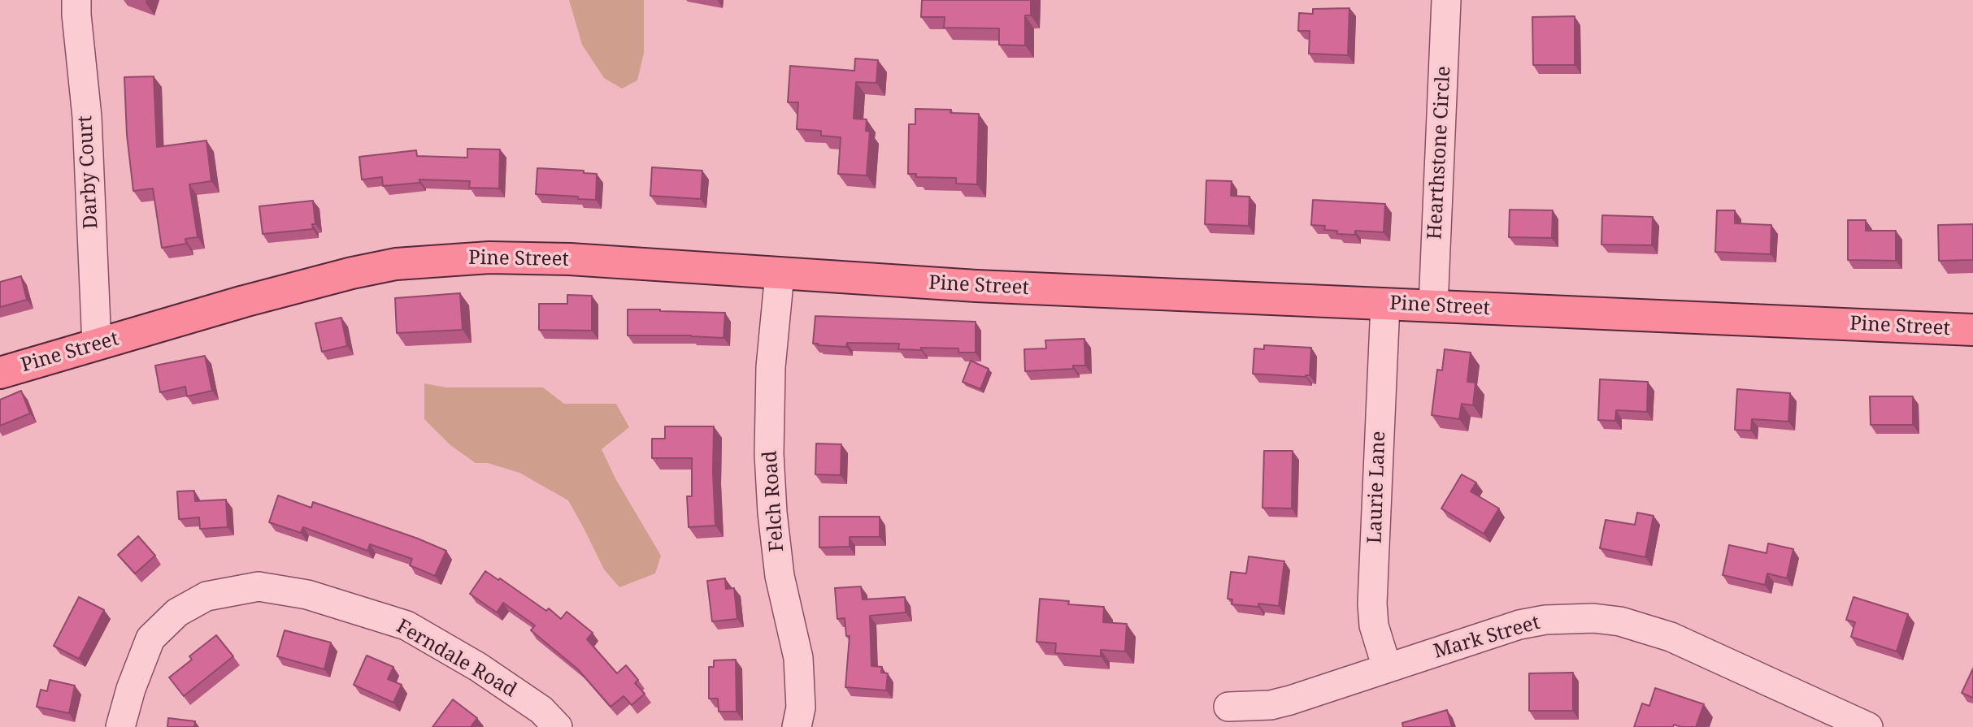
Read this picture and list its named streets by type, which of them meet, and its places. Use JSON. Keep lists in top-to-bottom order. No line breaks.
{"streets":{"main road":["Pine Street"],"street":["Hearthstone Circle","Darby Court","Laurie Lane","Felch Road","Mark Street","Ferndale Road"]},"crossings":[["Hearthstone Circle","Pine Street"],["Darby Court","Pine Street"],["Pine Street","Laurie Lane"],["Pine Street","Felch Road"],["Laurie Lane","Mark Street"]]}
